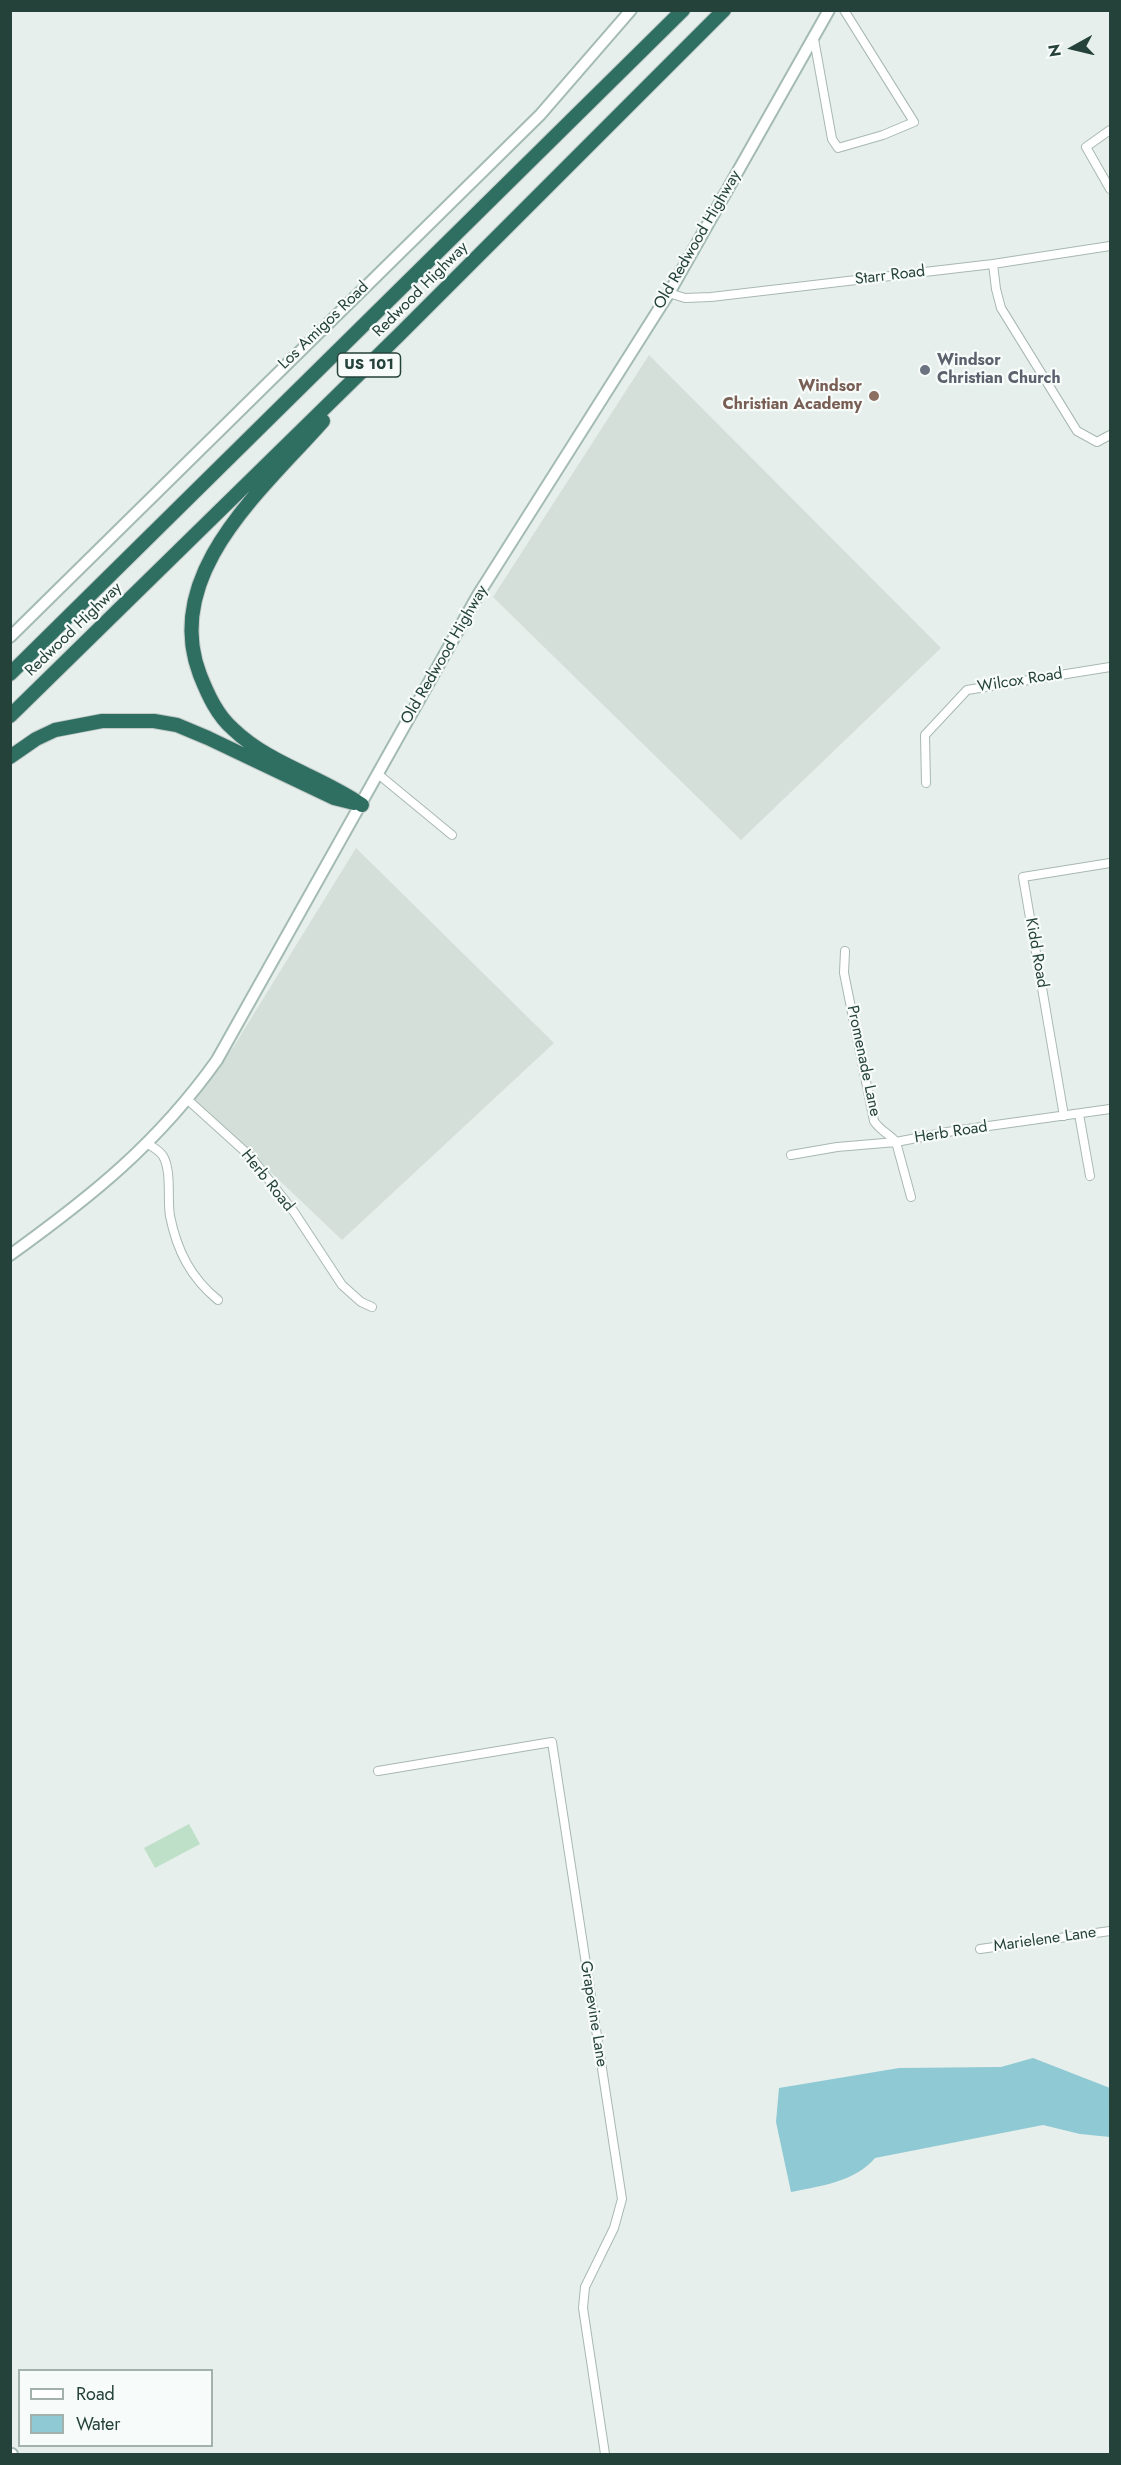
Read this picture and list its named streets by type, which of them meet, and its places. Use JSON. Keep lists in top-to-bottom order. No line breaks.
{"streets":{"highway":["Redwood Highway","US 101"],"main road":["Old Redwood Highway","Los Amigos Road"],"street":["Starr Road","Wilcox Road","Kidd Road","Promenade Lane","Herb Road","Marielene Lane","Grapevine Lane"]},"crossings":[["Old Redwood Highway","Starr Road"],["Old Redwood Highway","Herb Road"],["Kidd Road","Herb Road"],["Promenade Lane","Herb Road"]],"places":["Windsor Christian Church","Windsor Christian Academy"],"legend":["Road","Water"],"north":"left"}
